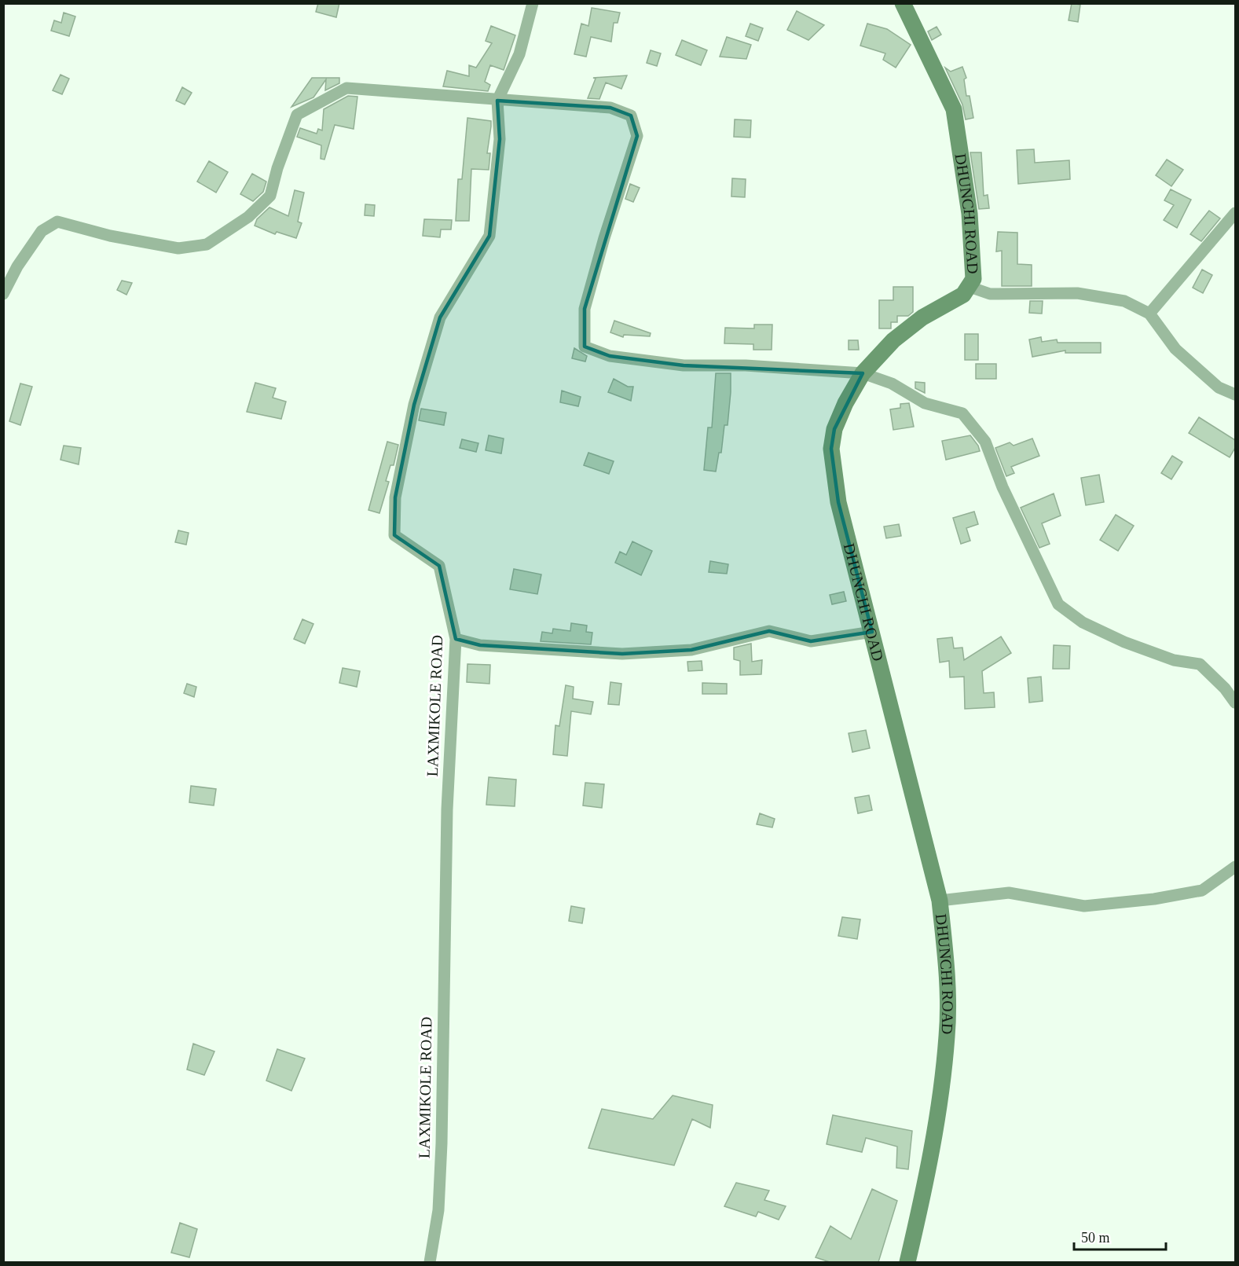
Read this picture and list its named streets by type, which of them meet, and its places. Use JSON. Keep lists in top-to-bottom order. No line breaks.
{"streets":{"street":["DHUNCHI ROAD","LAXMIKOLE ROAD"]},"scale_bar":"50 m"}
